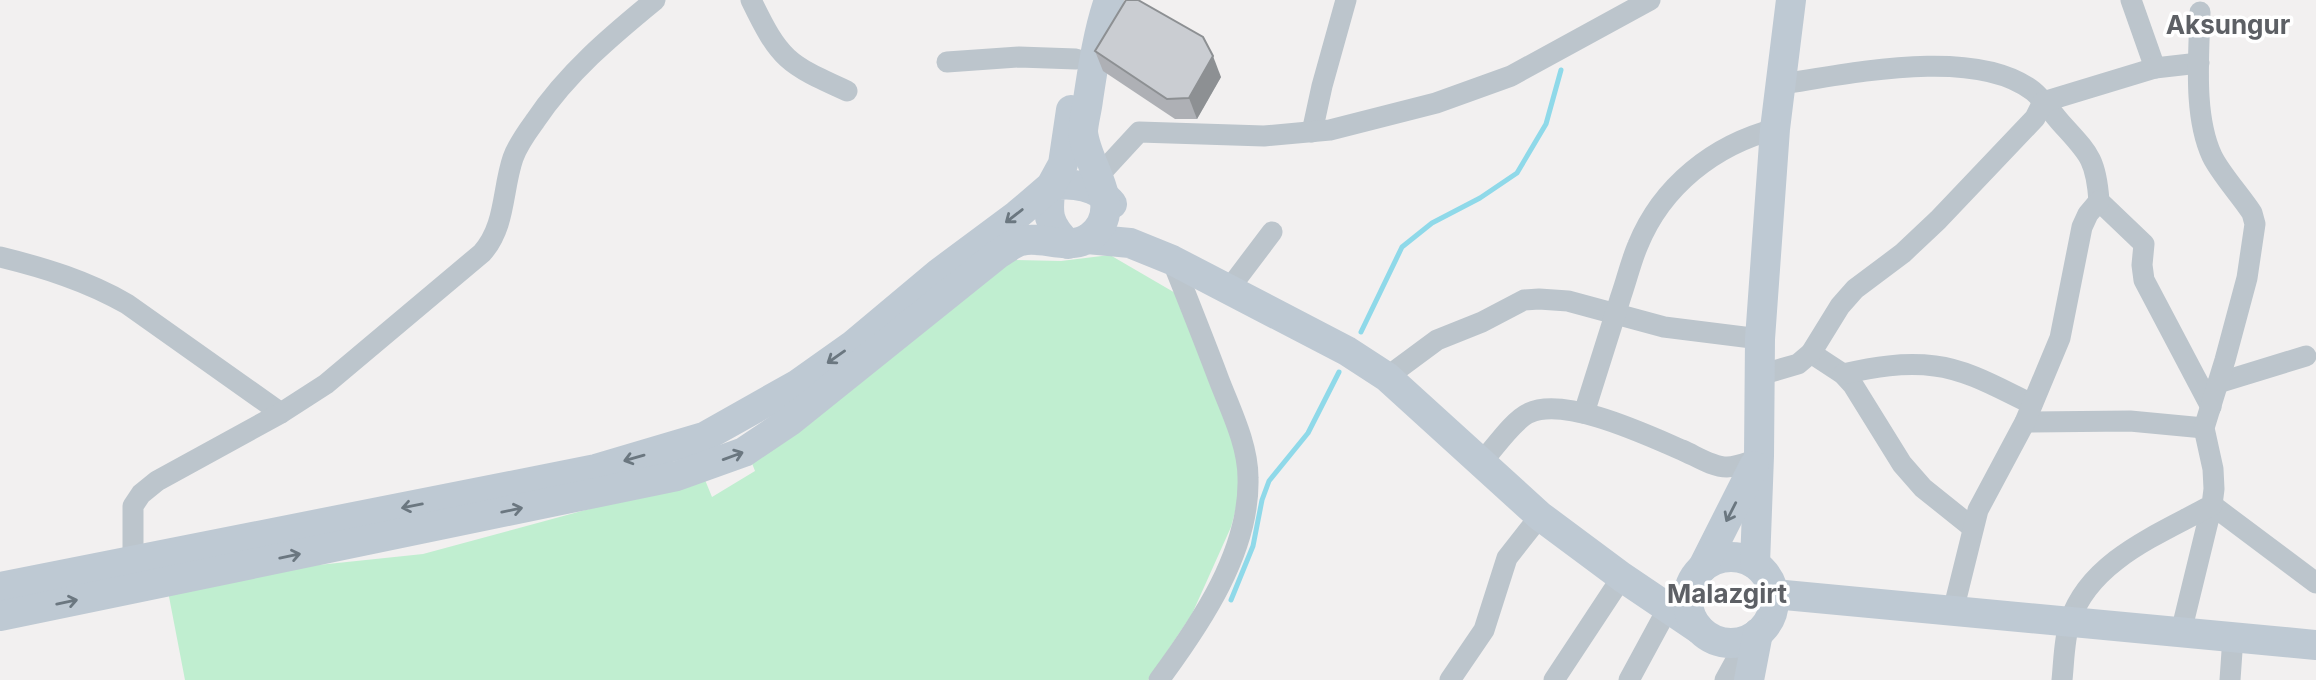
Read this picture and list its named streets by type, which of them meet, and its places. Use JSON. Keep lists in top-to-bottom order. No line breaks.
{"districts":["Aksungur","Malazgirt"]}
